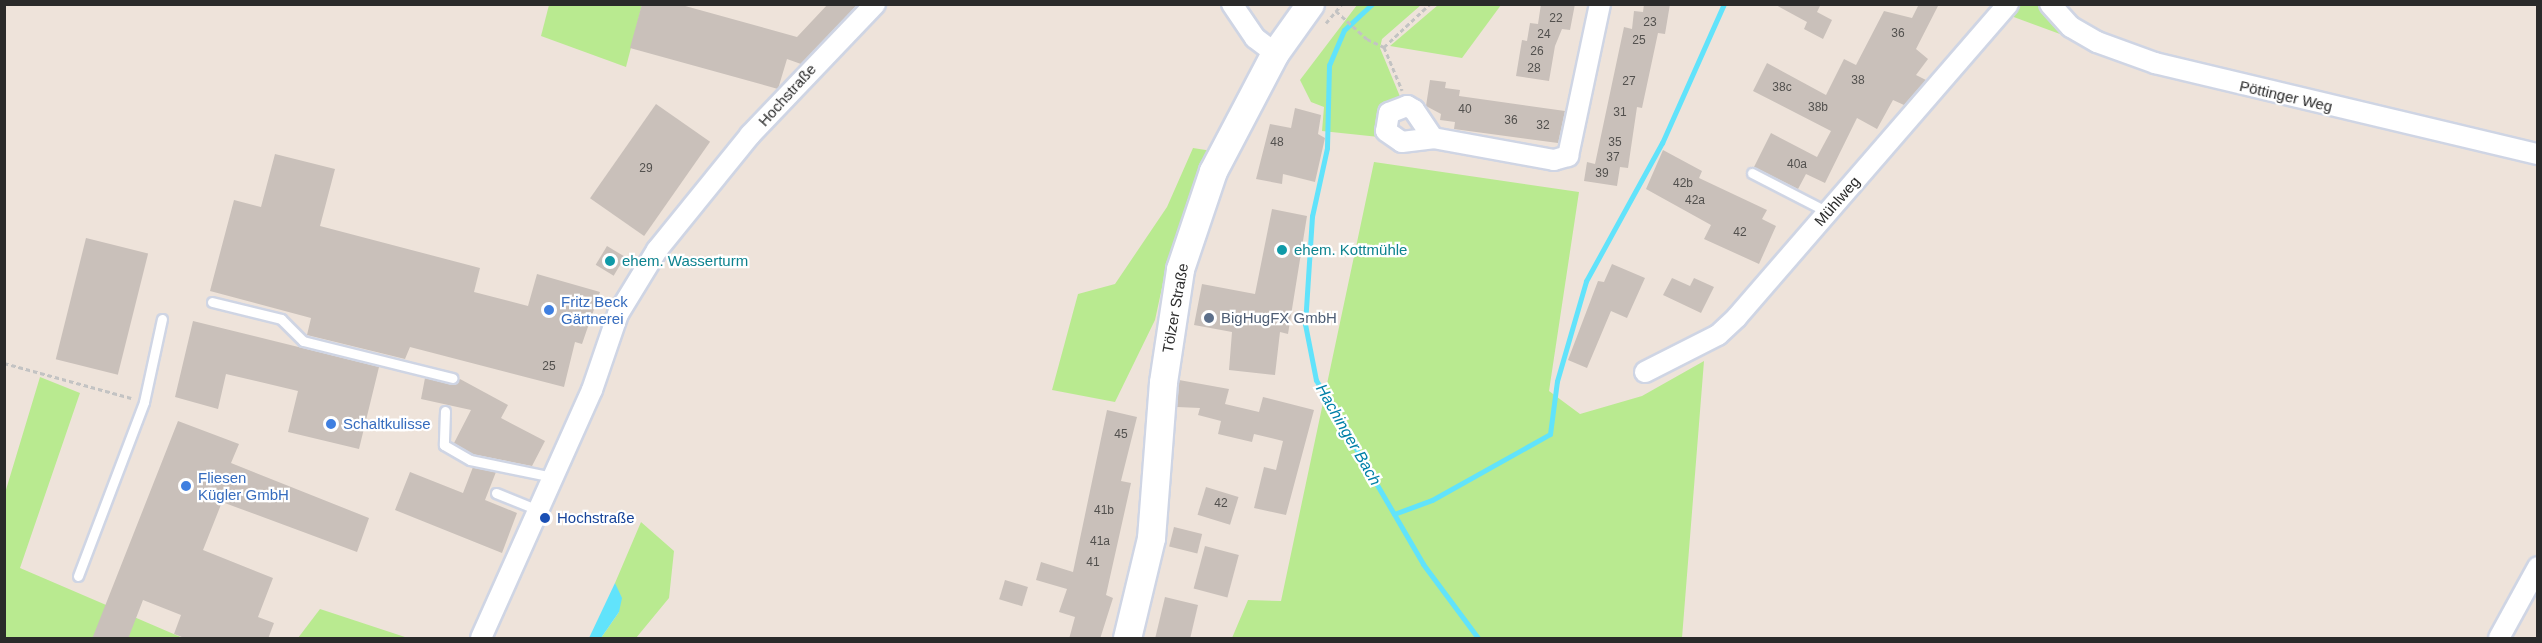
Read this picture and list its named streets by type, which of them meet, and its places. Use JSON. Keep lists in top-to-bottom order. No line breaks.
{"streets":{"main road":["Tölzer Straße"],"street":["Hochstraße","Pöttinger Weg","Mühlweg"]},"water":["Hachinger Bach"],"places":["ehem. Kottmühle","ehem. Wasserturm","Fritz Beck Gärtnerei","BigHugFX GmbH","Schaltkulisse","Fliesen Kügler GmbH","Hochstraße"],"house_numbers":["22","23","36","24","25","26","28","38","27","38c","38b","40","31","36","32","48","35","37","40a","29","39","42b","42a","42","25","45","42","41b","41a","41"]}
